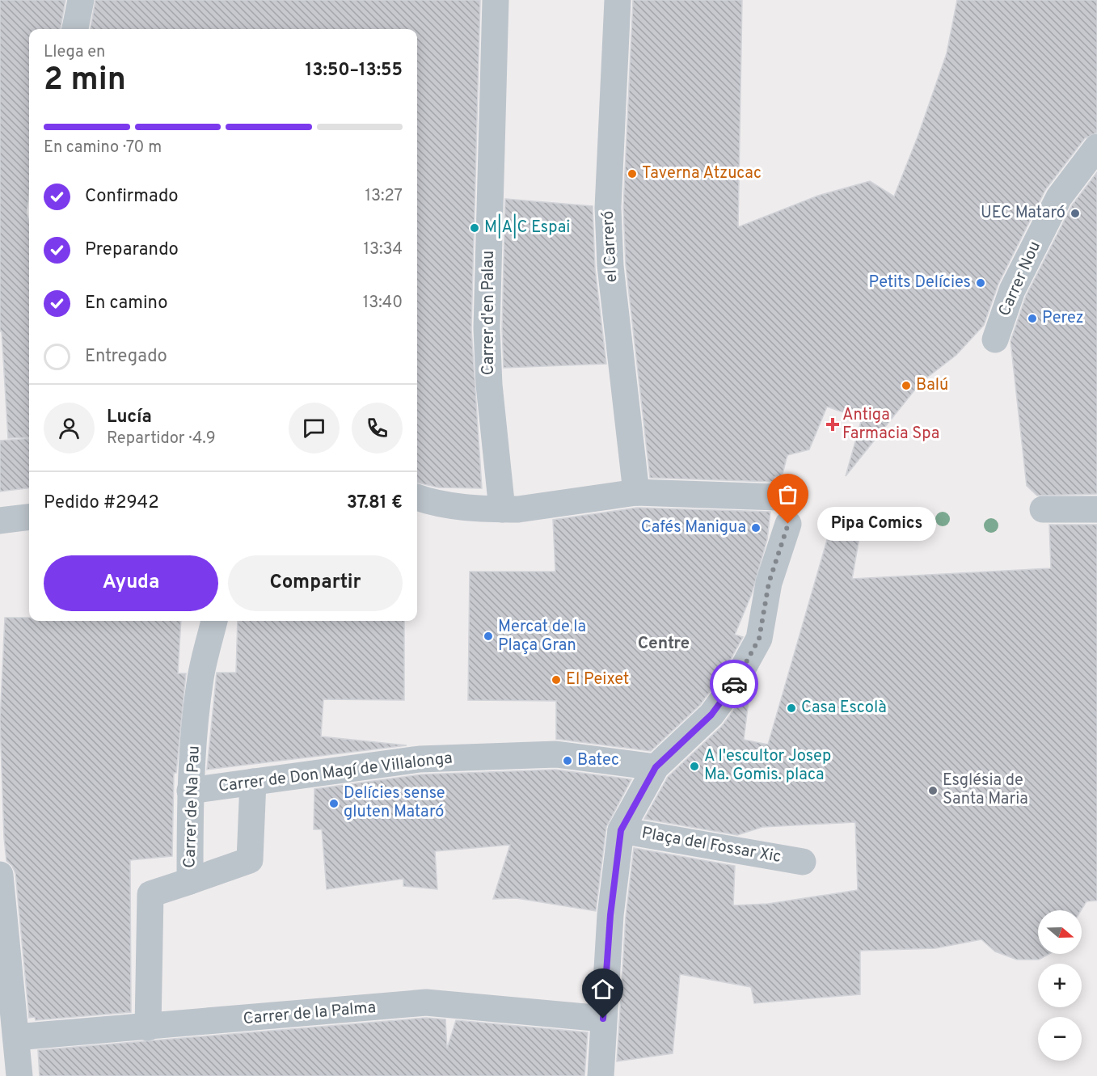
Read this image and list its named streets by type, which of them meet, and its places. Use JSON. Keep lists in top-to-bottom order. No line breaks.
{"streets":{"street":["el Carreró","Carrer Nou","Carrer d'en Palau","Carrer de Don Magí de Villalonga","Carrer de Na Pau","Plaça del Fossar Xic","Carrer de la Palma"]},"crossings":[["Carrer de Don Magí de Villalonga","Carrer de Na Pau"],["Carrer de Na Pau","Carrer de la Palma"]],"districts":["Centre"],"places":{"other":["Taverna Atzucac","UEC Mataró","M|A|C Espai","Petits Delícies","Perez","Balú","Pipa Comics","Cafés Manigua","Mercat de la Plaça Gran","El Peixet","Casa Escolà","Batec","A l'escultor Josep Ma. Gomis. placa","Església de Santa Maria","Delícies sense gluten Mataró"],"health":["Antiga Farmacia Spa"]},"north":"right","page":{"heading":["2 min","Llega en","13:50–13:55"],"panel":["Lucía","Repartidor · 4.9","Pedido #2942","37.81 €"],"bar":"En camino · 70 m","list":[["Confirmado","13:27"],["Preparando","13:34"],["En camino","13:40"],"Entregado"],"bubble":"Pipa Comics","buttons":["Ayuda","Compartir"],"map_buttons":["+","−"]}}
